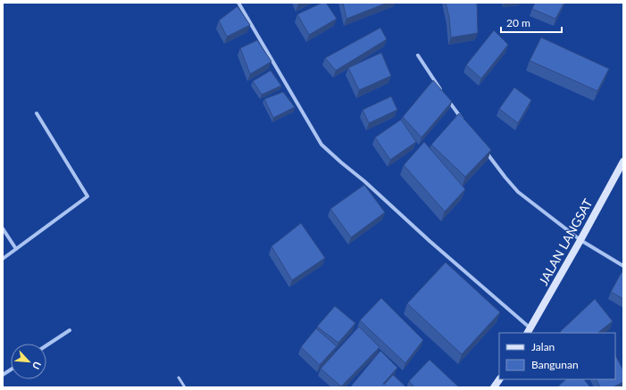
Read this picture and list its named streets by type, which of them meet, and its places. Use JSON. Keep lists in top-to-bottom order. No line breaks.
{"streets":{"street":["JALAN LANGSAT"]},"legend":["Jalan","Bangunan"],"scale_bar":"20 m","north":"bottom right"}
